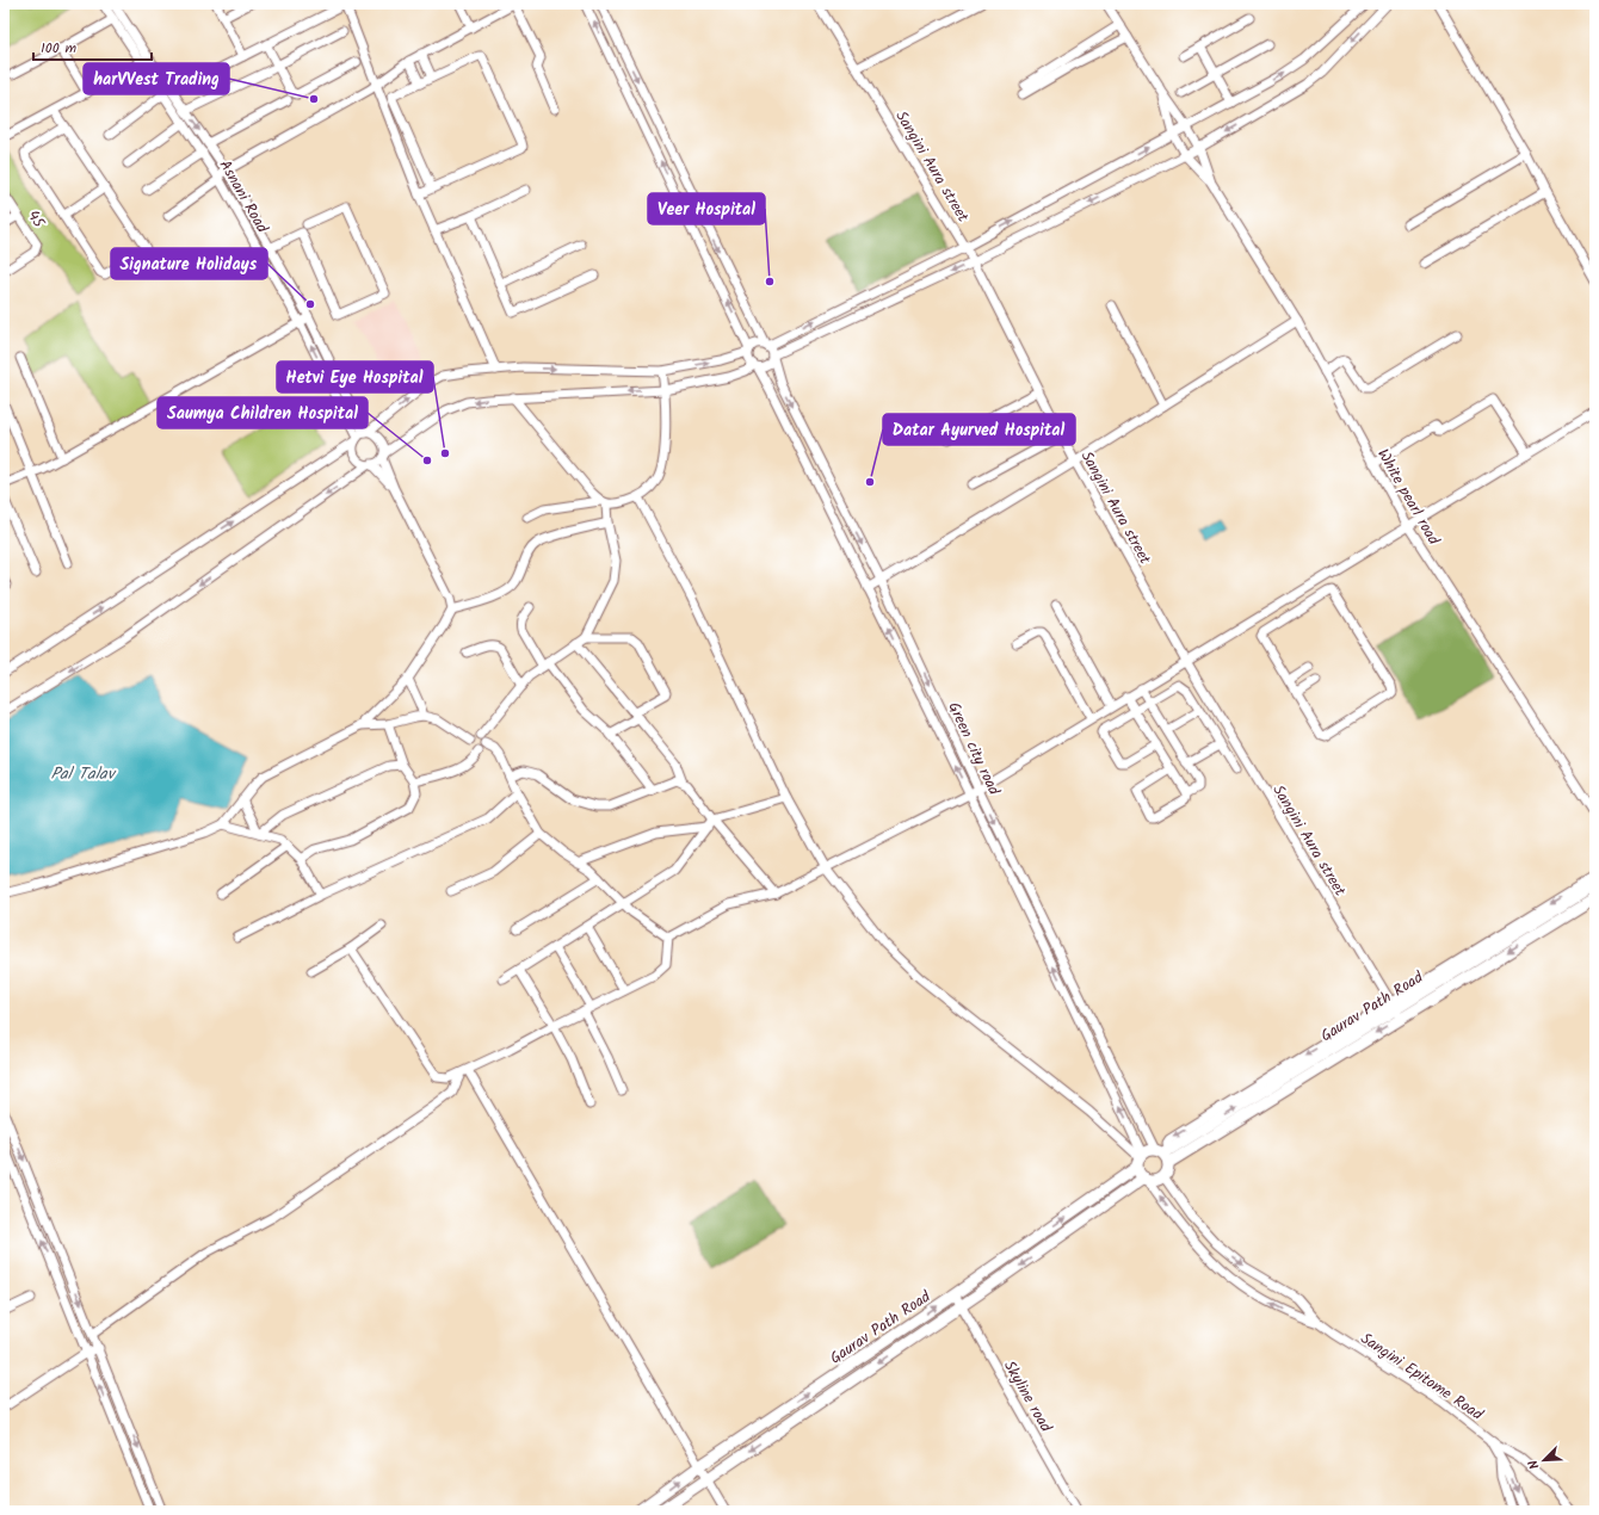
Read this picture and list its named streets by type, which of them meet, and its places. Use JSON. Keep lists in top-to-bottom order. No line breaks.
{"streets":{"main road":["Gaurav Path Road"],"street":["Sangini Aura street","Asnani Road","45","White pearl road","Green city road","Sangini Epitome Road","Skyline road"]},"crossings":[["Sangini Aura street","Gaurav Path Road"],["Green city road","Gaurav Path Road"],["Gaurav Path Road","Skyline road"]],"water":["Pal Talav"],"places":["harVVest Trading","Veer Hospital","Signature Holidays","Hetvi Eye Hospital","Saumya Children Hospital","Datar Ayurved Hospital"],"scale_bar":"100 m","north":"bottom left"}
